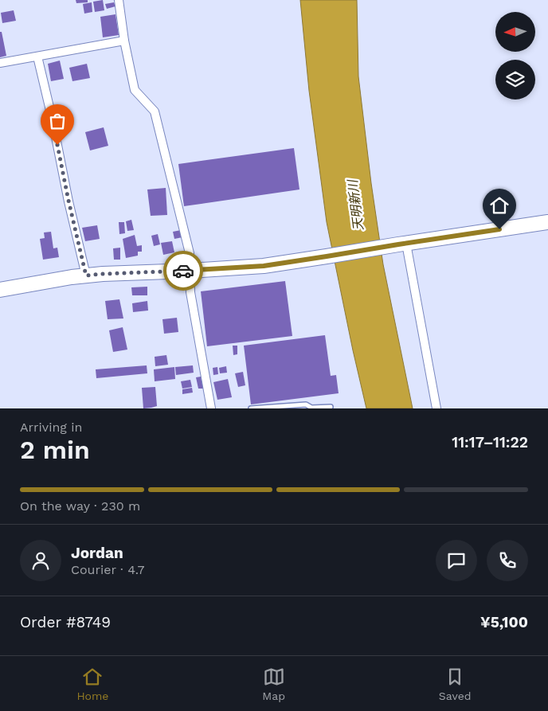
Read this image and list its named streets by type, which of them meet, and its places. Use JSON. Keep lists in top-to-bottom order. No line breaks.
{"water":["天明新川"],"north":"left","page":{"heading":["2 min","Arriving in","11:17–11:22"],"panel":["Jordan","Courier · 4.7","Order #8749","¥5,100"],"bar":"On the way · 230 m","tabs":["Home","Map","Saved"]}}
